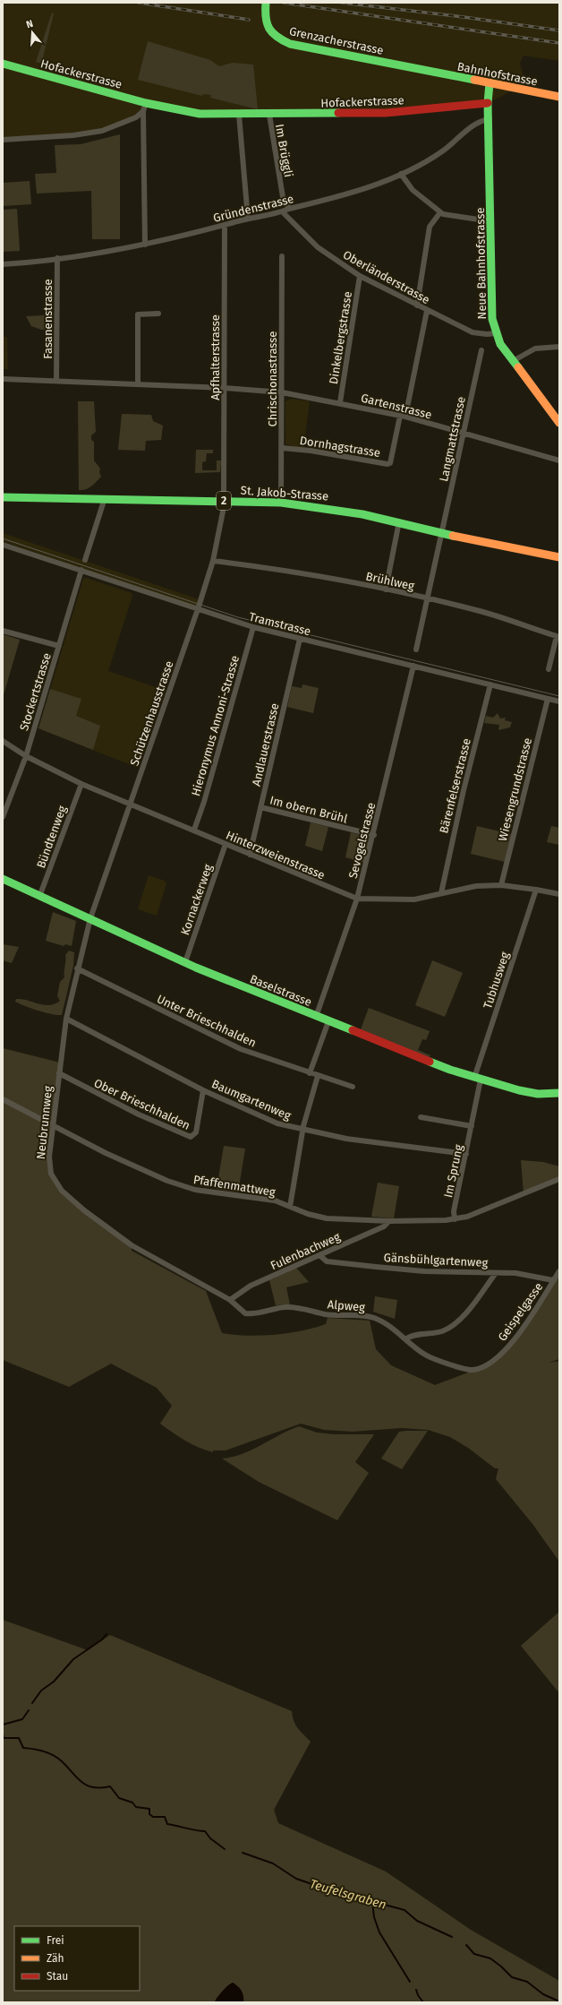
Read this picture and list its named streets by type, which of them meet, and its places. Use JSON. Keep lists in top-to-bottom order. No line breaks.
{"streets":{"street":["Grenzacherstrasse","Hofackerstrasse","Bahnhofstrasse","Im Brüggli","Gründenstrasse","Neue Bahnhofstrasse","Oberländerstrasse","Fasanenstrasse","Dinkelbergstrasse","Apfhalterstrasse","Chrischonastrasse","Gartenstrasse","Langmattstrasse","Dornhagstrasse","St. Jakob-Strasse","2","Brühlweg","Tramstrasse","Stockertstrasse","Schützenhausstrasse","Hieronymus Annoni-Strasse","Andlauerstrasse","Bärenfelserstrasse","Wiesengrundstrasse","Im obern Brühl","Bündtenweg","Sevogelstrasse","Hinterzweienstrasse","Kornackerweg","Tubhusweg","Baselstrasse","Unter Brieschhalden","Baumgartenweg","Ober Brieschhalden","Neubrunnweg","Im Sprung","Pfaffenmattweg","Fulenbachweg","Gänsbühlgartenweg","Alpweg","Geispelgasse"]},"crossings":[["Grenzacherstrasse","Bahnhofstrasse"],["Hofackerstrasse","Im Brüggli"],["Hofackerstrasse","Neue Bahnhofstrasse"],["Bahnhofstrasse","Neue Bahnhofstrasse"],["Im Brüggli","Gründenstrasse"],["Gründenstrasse","Neue Bahnhofstrasse"],["Gründenstrasse","Oberländerstrasse"],["Gründenstrasse","Fasanenstrasse"],["Gründenstrasse","Apfhalterstrasse"],["Neue Bahnhofstrasse","Oberländerstrasse"],["Oberländerstrasse","Dinkelbergstrasse"],["Fasanenstrasse","Gartenstrasse"],["Dinkelbergstrasse","Gartenstrasse"],["Apfhalterstrasse","Gartenstrasse"],["Chrischonastrasse","Gartenstrasse"],["Chrischonastrasse","Dornhagstrasse"],["Chrischonastrasse","St. Jakob-Strasse"],["Gartenstrasse","Langmattstrasse"],["Gartenstrasse","Dornhagstrasse"],["Langmattstrasse","St. Jakob-Strasse"],["Brühlweg","Schützenhausstrasse"],["Tramstrasse","Stockertstrasse"],["Tramstrasse","Schützenhausstrasse"],["Tramstrasse","Hieronymus Annoni-Strasse"],["Tramstrasse","Andlauerstrasse"],["Tramstrasse","Bärenfelserstrasse"],["Tramstrasse","Wiesengrundstrasse"],["Tramstrasse","Sevogelstrasse"],["Stockertstrasse","Hinterzweienstrasse"],["Schützenhausstrasse","Hinterzweienstrasse"],["Schützenhausstrasse","Baselstrasse"],["Schützenhausstrasse","Neubrunnweg"],["Hieronymus Annoni-Strasse","Hinterzweienstrasse"],["Andlauerstrasse","Im obern Brühl"],["Andlauerstrasse","Hinterzweienstrasse"],["Bärenfelserstrasse","Hinterzweienstrasse"],["Wiesengrundstrasse","Hinterzweienstrasse"],["Im obern Brühl","Sevogelstrasse"],["Bündtenweg","Hinterzweienstrasse"],["Bündtenweg","Baselstrasse"],["Sevogelstrasse","Hinterzweienstrasse"],["Sevogelstrasse","Baselstrasse"],["Hinterzweienstrasse","Kornackerweg"],["Hinterzweienstrasse","Tubhusweg"],["Kornackerweg","Baselstrasse"],["Tubhusweg","Baselstrasse"],["Tubhusweg","Im Sprung"],["Baselstrasse","Neubrunnweg"],["Baselstrasse","Im Sprung"],["Unter Brieschhalden","Neubrunnweg"],["Baumgartenweg","Ober Brieschhalden"],["Baumgartenweg","Neubrunnweg"],["Baumgartenweg","Im Sprung"],["Ober Brieschhalden","Neubrunnweg"],["Neubrunnweg","Pfaffenmattweg"],["Neubrunnweg","Fulenbachweg"],["Neubrunnweg","Alpweg"],["Im Sprung","Pfaffenmattweg"],["Pfaffenmattweg","Fulenbachweg"],["Fulenbachweg","Gänsbühlgartenweg"],["Fulenbachweg","Alpweg"],["Gänsbühlgartenweg","Geispelgasse"],["Alpweg","Geispelgasse"]],"water":["Teufelsgraben"],"legend":["Frei","Zäh","Stau"],"north":"top"}
